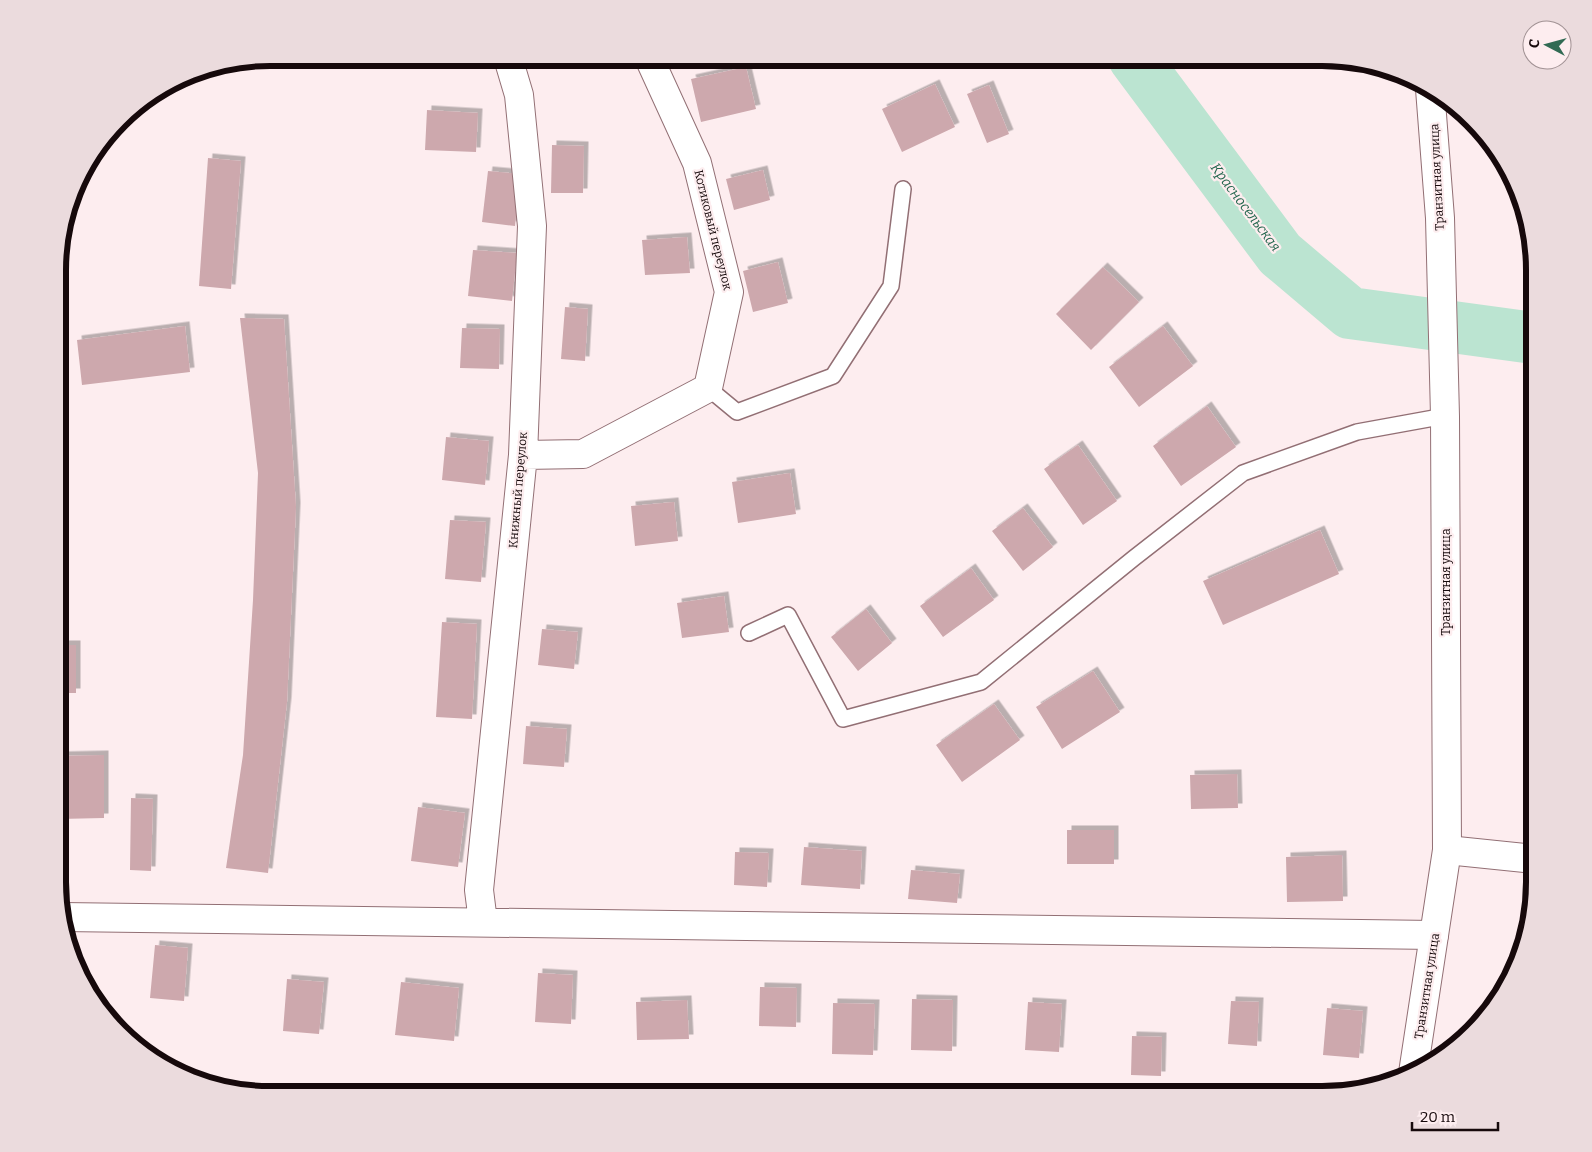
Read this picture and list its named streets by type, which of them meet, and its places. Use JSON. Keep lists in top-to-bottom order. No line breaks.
{"streets":{"street":["Транзитная улица","Котиковый переулок","Книжный переулок"]},"water":["Красносельская"],"scale_bar":"20 m","north":"left"}
